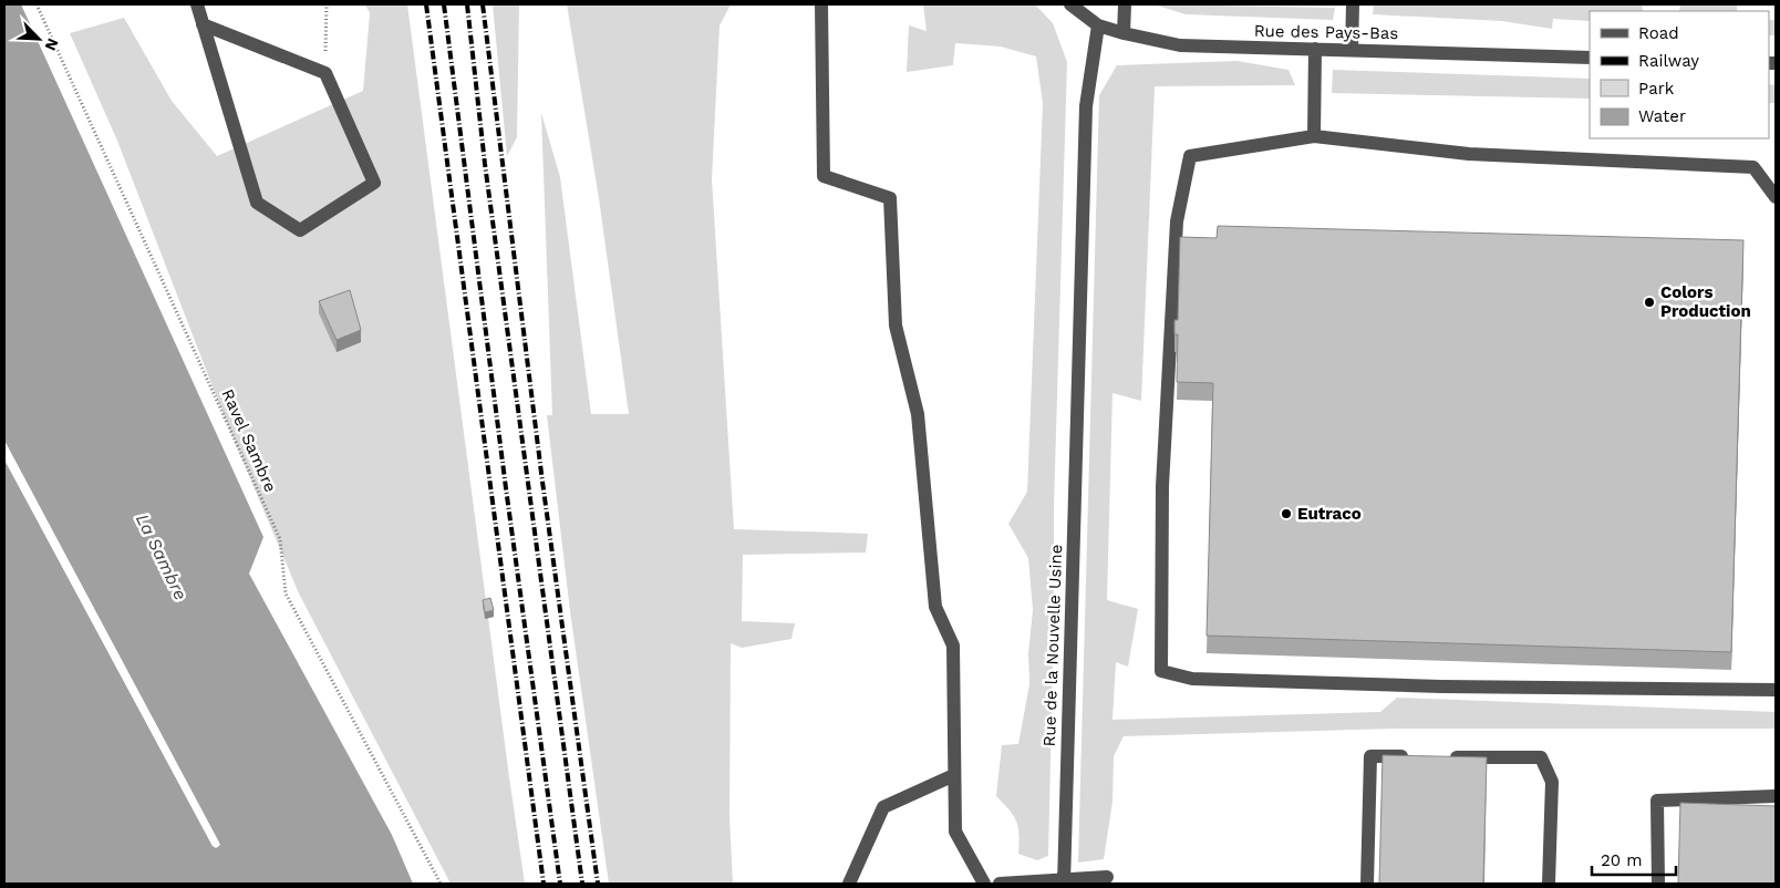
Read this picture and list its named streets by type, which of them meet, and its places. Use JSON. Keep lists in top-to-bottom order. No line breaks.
{"streets":{"street":["Rue des Pays-Bas","Rue de la Nouvelle Usine"],"path":["Ravel Sambre"]},"crossings":[["Rue des Pays-Bas","Rue de la Nouvelle Usine"]],"water":["La Sambre"],"places":["Colors Production","Eutraco"],"legend":["Road","Railway","Park","Water"],"scale_bar":"20 m","north":"bottom right"}
